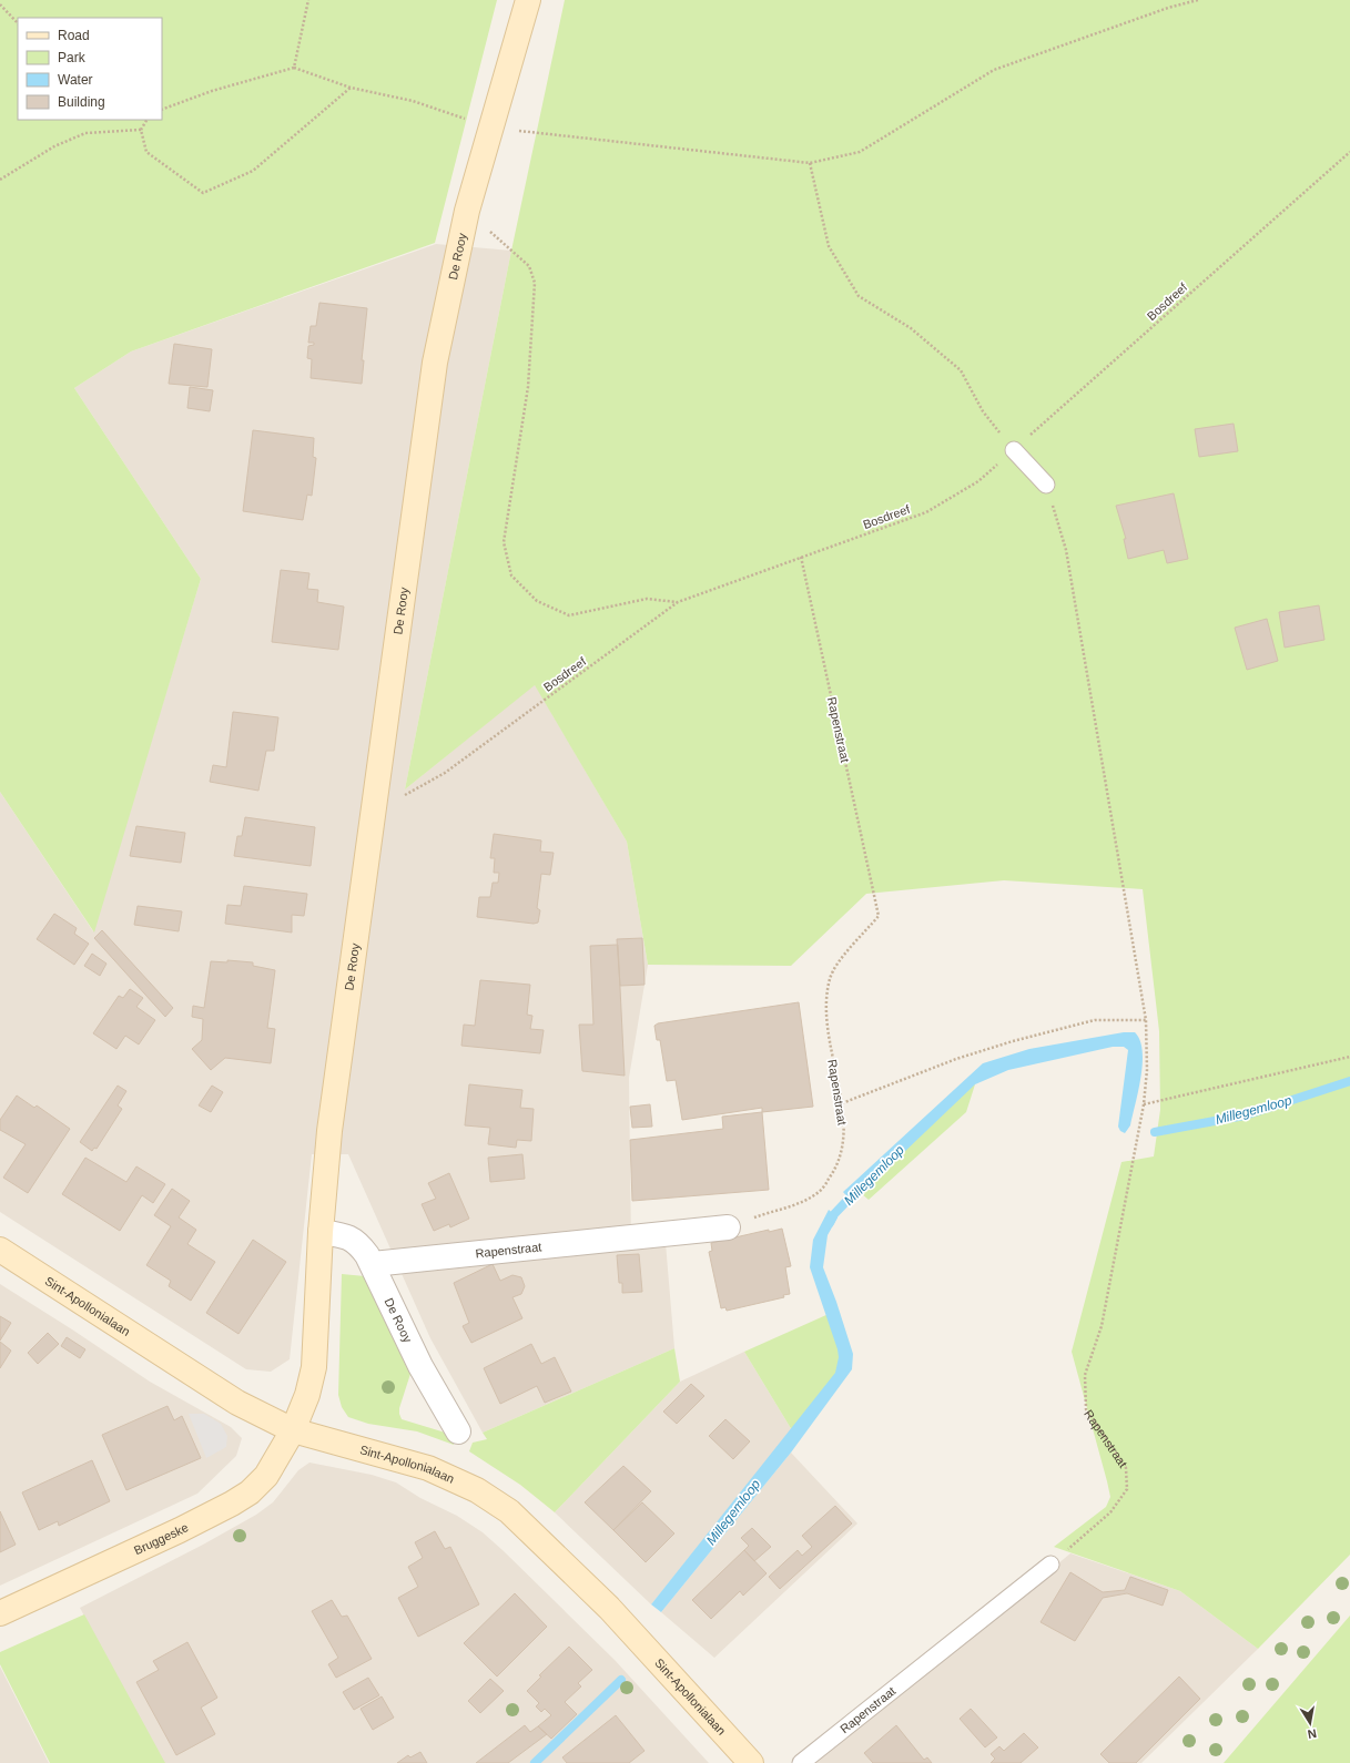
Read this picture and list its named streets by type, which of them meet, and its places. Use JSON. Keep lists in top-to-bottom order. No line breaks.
{"streets":{"street":["De Rooy","Rapenstraat","Sint-Apollonialaan","Bruggeske"],"path":["Bosdreef"]},"crossings":[["De Rooy","Bosdreef"],["De Rooy","Rapenstraat"],["De Rooy","Sint-Apollonialaan"],["De Rooy","Bruggeske"],["Bosdreef","Rapenstraat"],["Sint-Apollonialaan","Bruggeske"]],"water":["Millegemloop"],"legend":["Road","Park","Water","Building"],"north":"bottom"}
